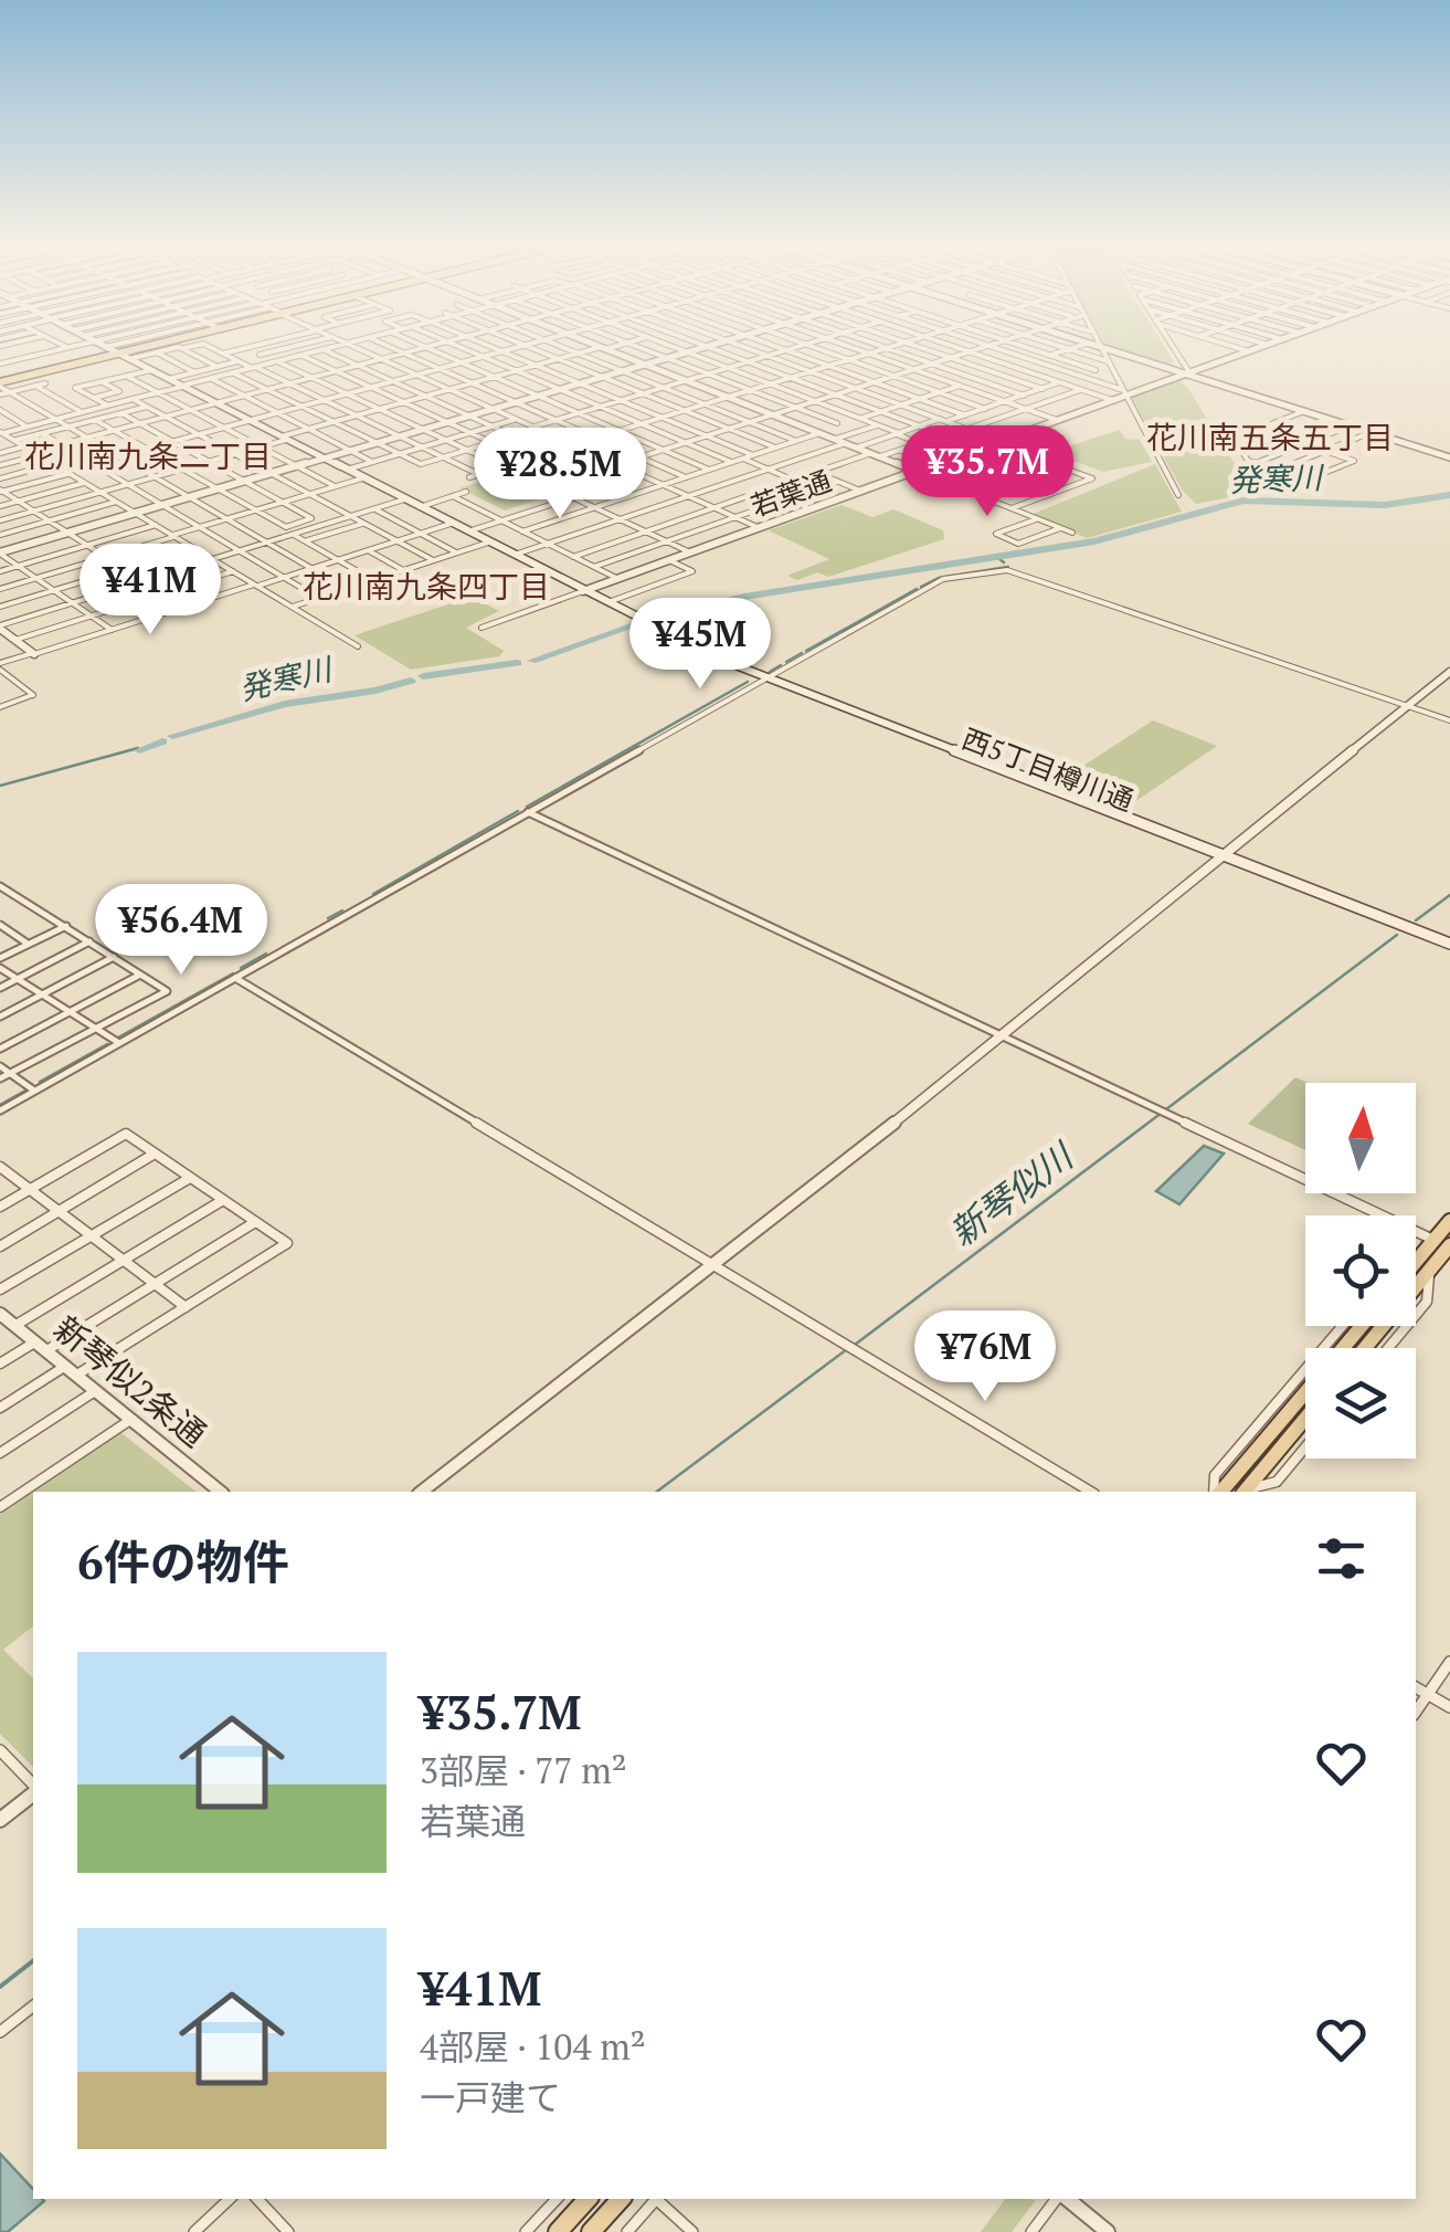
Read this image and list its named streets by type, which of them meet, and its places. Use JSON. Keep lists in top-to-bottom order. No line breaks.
{"streets":{"main road":["西5丁目樽川通"],"street":["若葉通","新琴似2条通"]},"crossings":[["若葉通","西5丁目樽川通"]],"districts":["花川南五条五丁目","花川南九条二丁目","花川南九条四丁目"],"water":["発寒川","新琴似川"],"north":"top","page":{"price":["¥35.7M","¥28.5M","¥41M","¥45M","¥56.4M","¥76M"],"heading":"6件の物件","list":[{"name":"¥35.7M","note":"3部屋 · 77 m² · 若葉通"},{"name":"¥41M","note":"4部屋 · 104 m² · 一戸建て"}]}}
